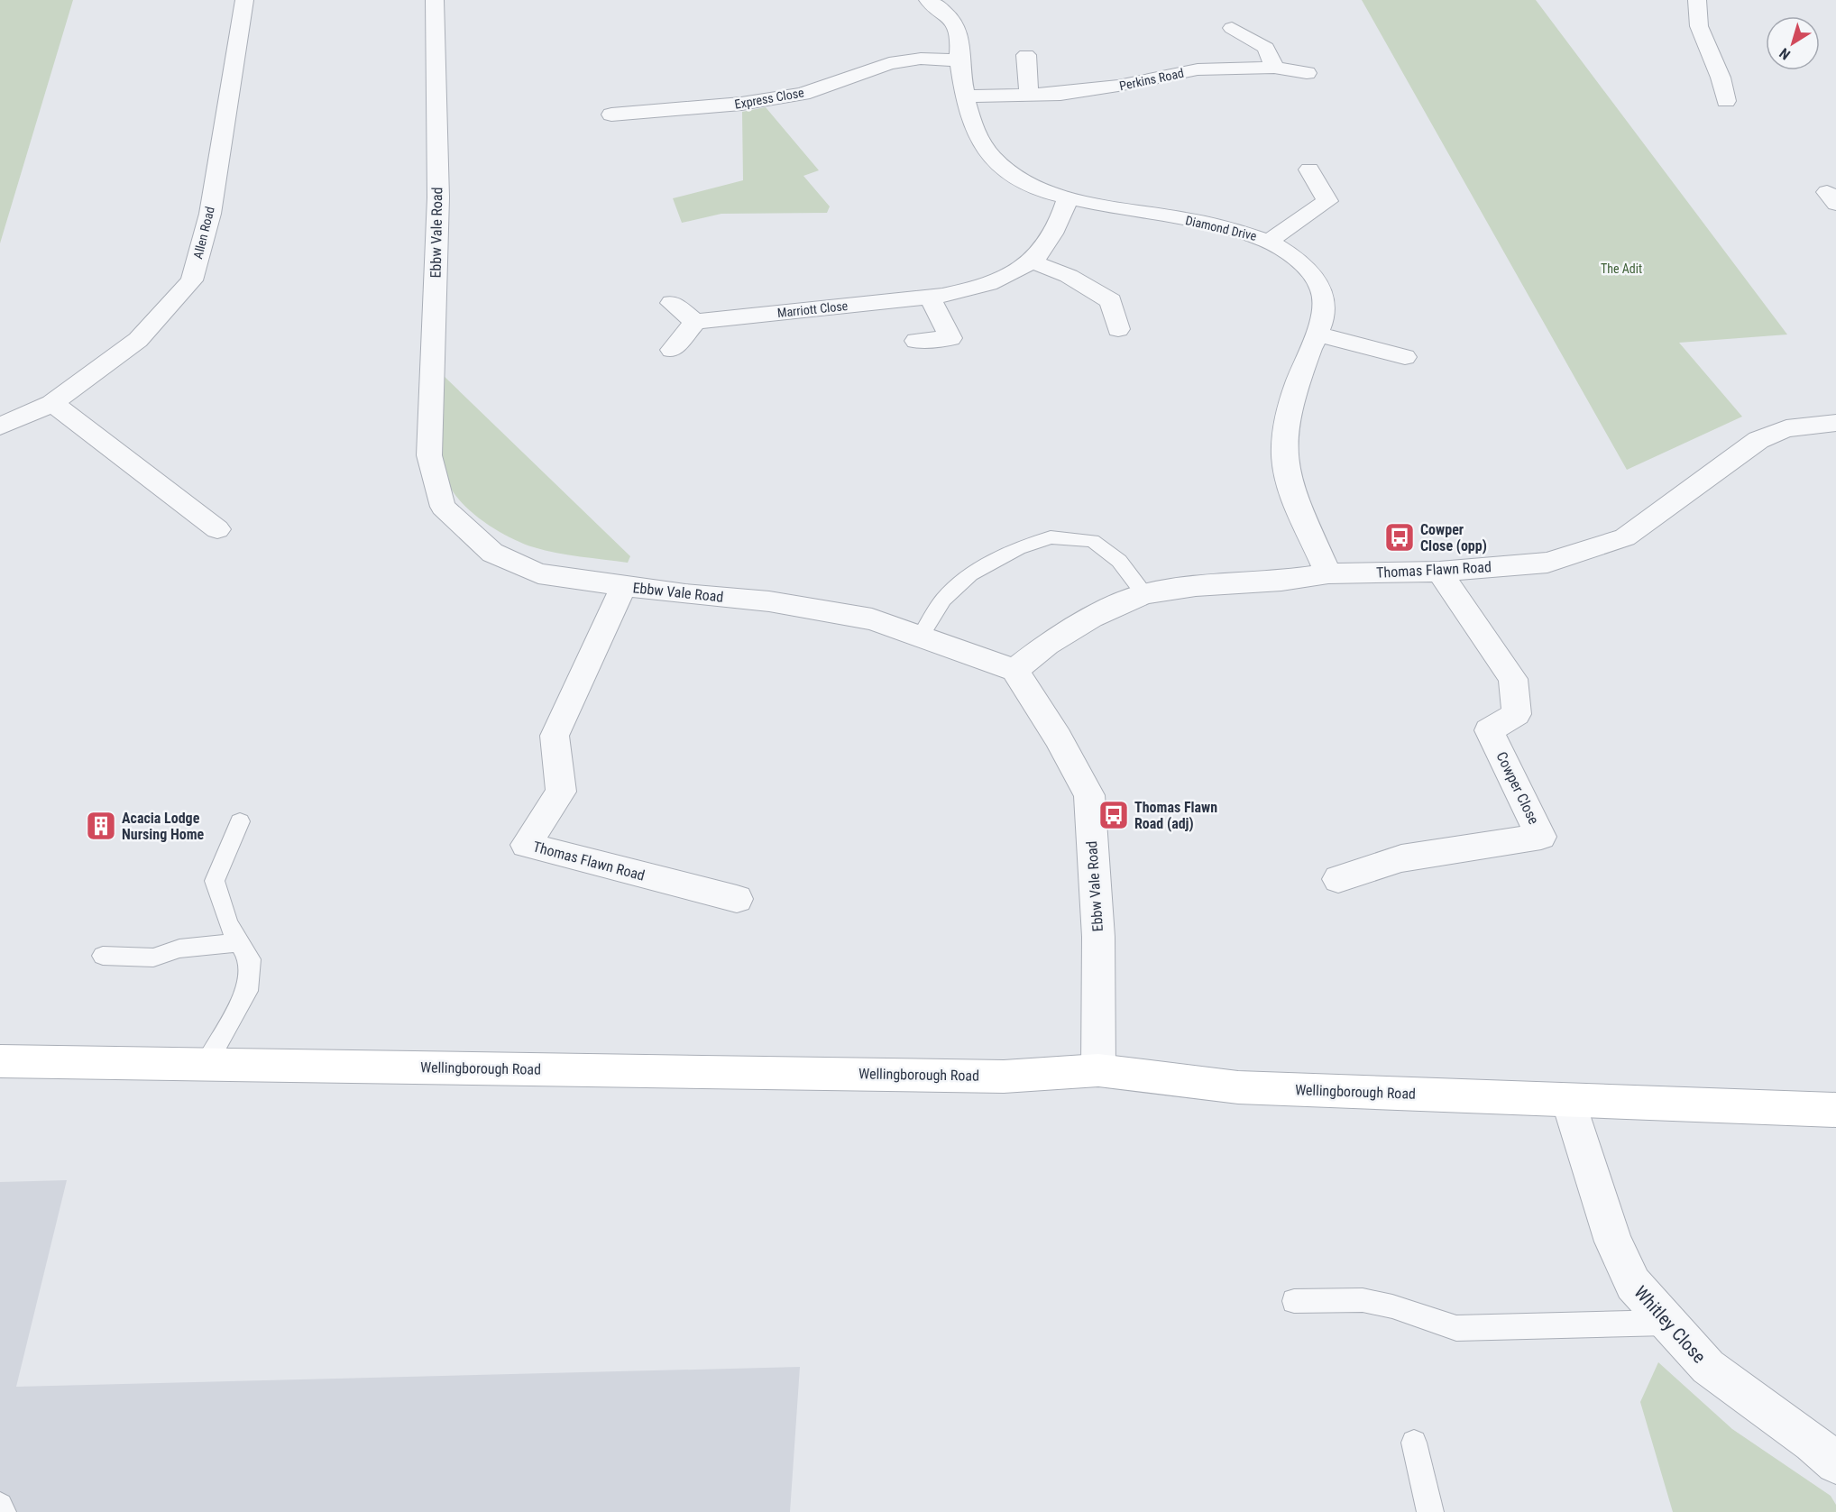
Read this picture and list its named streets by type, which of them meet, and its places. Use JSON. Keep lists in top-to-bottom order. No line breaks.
{"streets":{"main road":["Wellingborough Road"],"street":["Perkins Road","Express Close","Diamond Drive","Allen Road","Ebbw Vale Road","Marriott Close","Thomas Flawn Road","Cowper Close","Whitley Close"]},"crossings":[["Perkins Road","Diamond Drive"],["Express Close","Diamond Drive"],["Diamond Drive","Marriott Close"],["Diamond Drive","Thomas Flawn Road"],["Ebbw Vale Road","Thomas Flawn Road"],["Ebbw Vale Road","Wellingborough Road"],["Thomas Flawn Road","Cowper Close"],["Wellingborough Road","Whitley Close"]],"parks":["The Adit"],"places":{"bus stop":["Cowper Close (opp)","Thomas Flawn Road (adj)"],"building":["Acacia Lodge Nursing Home"]},"north":"bottom left"}
